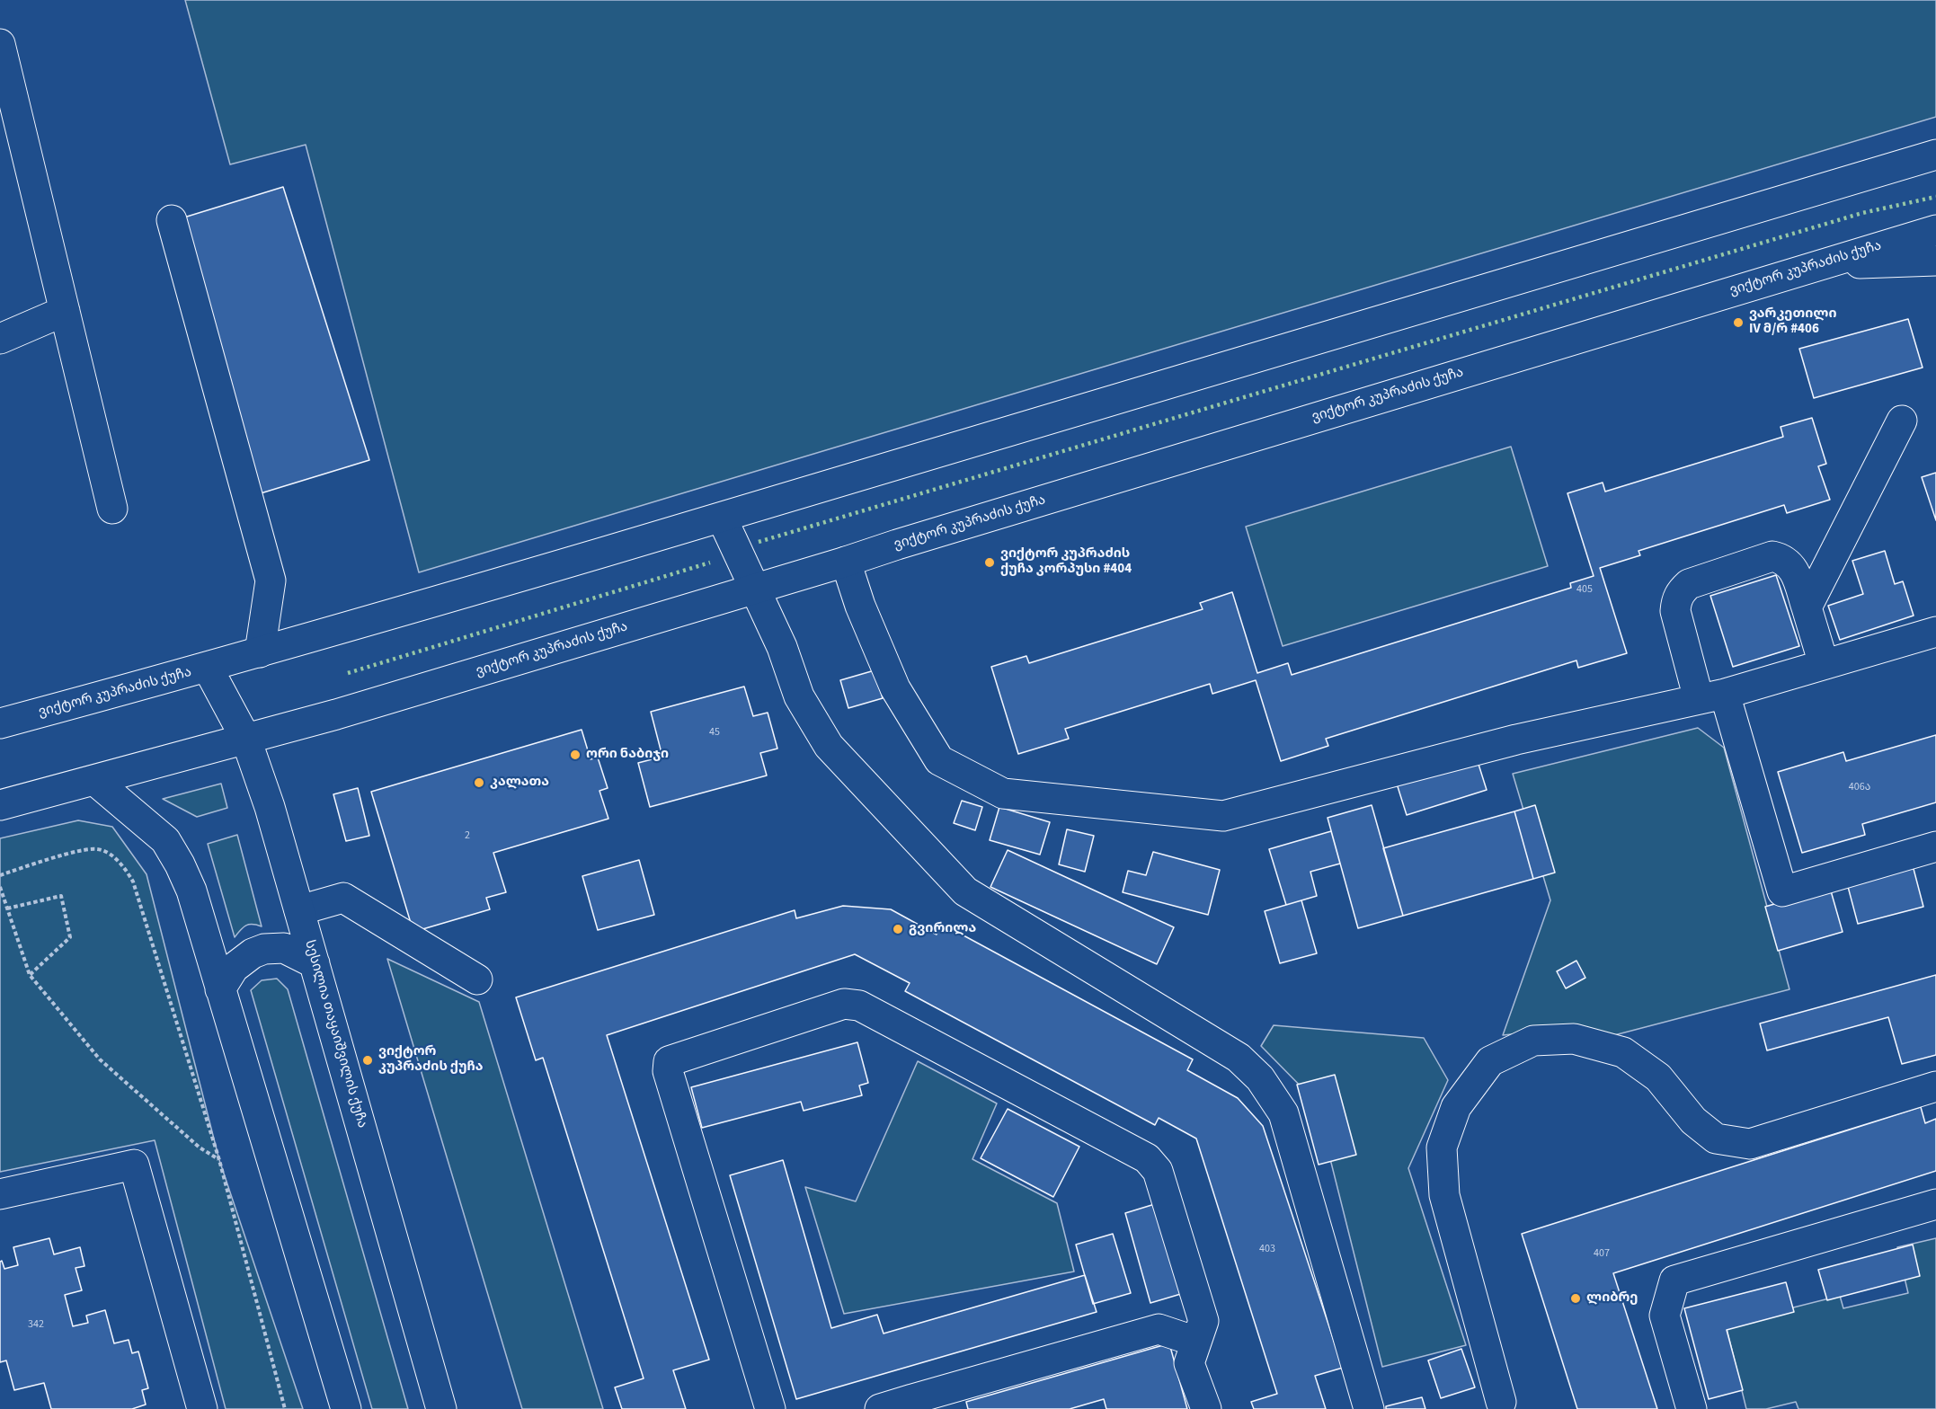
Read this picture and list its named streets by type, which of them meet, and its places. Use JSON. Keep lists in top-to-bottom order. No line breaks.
{"streets":{"main road":["ვიქტორ კუპრაძის ქუჩა","სესილია თაყაიშვილის ქუჩა"]},"crossings":[["ვიქტორ კუპრაძის ქუჩა","სესილია თაყაიშვილის ქუჩა"]],"places":["ვარკეთილი IV მ/რ #406","ვიქტორ კუპრაძის ქუჩა კორპუსი #404","ორი ნაბიჯი","კალათა","გვირილა","ვიქტორ კუპრაძის ქუჩა","ლიბრე"],"house_numbers":["405","45","406ა","2","403","407","342"]}
